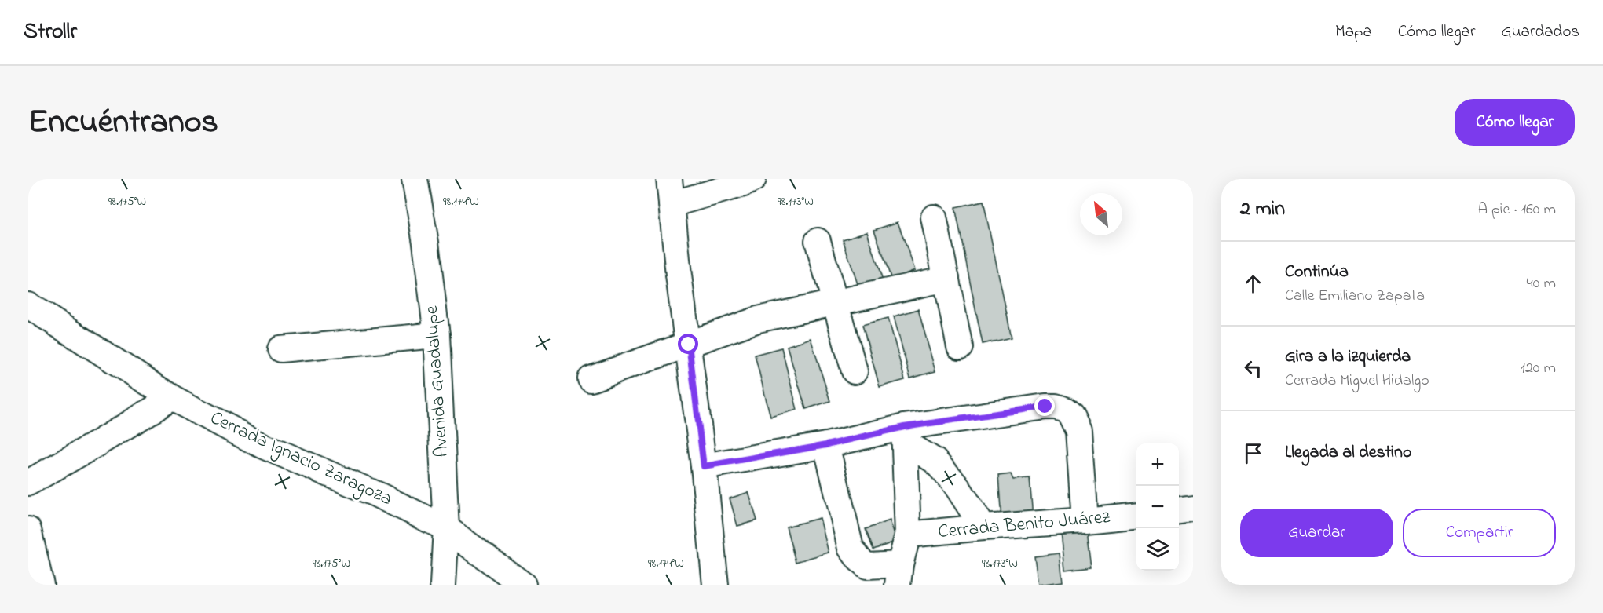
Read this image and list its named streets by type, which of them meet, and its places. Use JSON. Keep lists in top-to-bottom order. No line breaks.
{"streets":{"street":["Avenida Guadalupe","Cerrada Ignacio Zaragoza","Cerrada Benito Juárez"]},"crossings":[["Avenida Guadalupe","Cerrada Ignacio Zaragoza"]],"north":"top left","page":{"header":"Strollr","nav":["Mapa","Cómo llegar","Guardados"],"title":"Encuéntranos","buttons":["Cómo llegar",["Guardar","Compartir"]],"heading":["2 min","A pie · 160 m"],"list":[["Continúa","Calle Emiliano Zapata","40 m"],["Gira a la izquierda","Cerrada Miguel Hidalgo","120 m"],"Llegada al destino"],"map_buttons":["+","−"]},"coordinates":["98.175°W","98.174°W","98.173°W"]}
